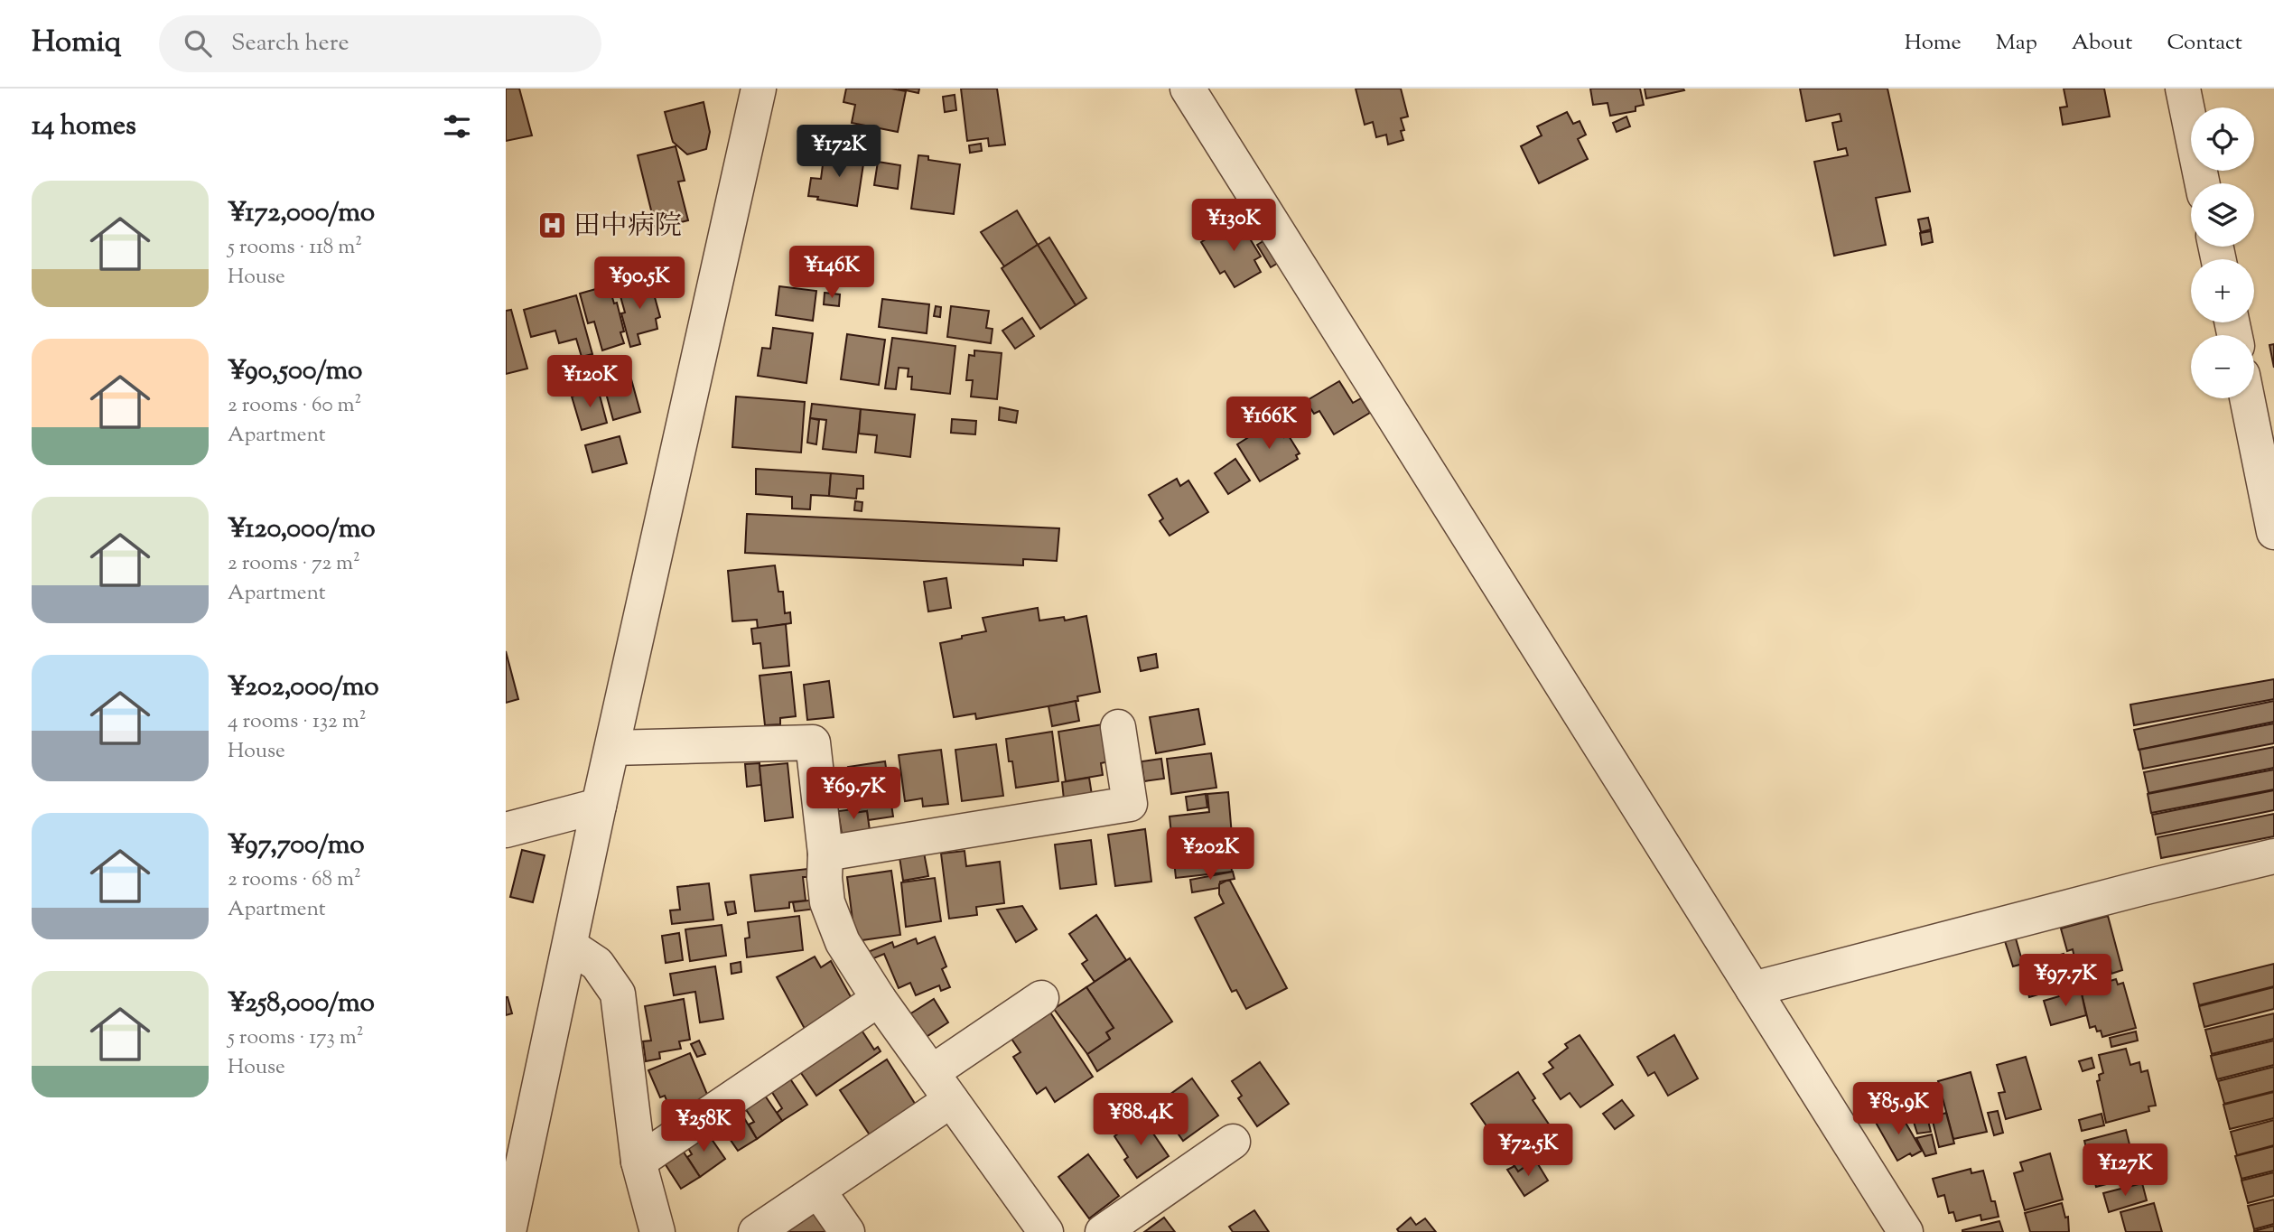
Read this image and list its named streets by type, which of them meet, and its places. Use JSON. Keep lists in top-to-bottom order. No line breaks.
{"places":{"hospital":["田中病院"]},"page":{"header":"Homiq","search":"Search here","nav":["Home","Map","About","Contact"],"heading":"14 homes","map_buttons":["+","−"],"price":["¥172K","¥130K","¥146K","¥90.5K","¥120K","¥166K","¥69.7K","¥202K","¥97.7K","¥85.9K","¥88.4K","¥258K","¥72.5K","¥127K"],"list":[{"name":"¥172,000/mo","note":"5 rooms · 118 m² · House"},{"name":"¥90,500/mo","note":"2 rooms · 60 m² · Apartment"},{"name":"¥120,000/mo","note":"2 rooms · 72 m² · Apartment"},{"name":"¥202,000/mo","note":"4 rooms · 132 m² · House"},{"name":"¥97,700/mo","note":"2 rooms · 68 m² · Apartment"},{"name":"¥258,000/mo","note":"5 rooms · 173 m² · House"}]}}
